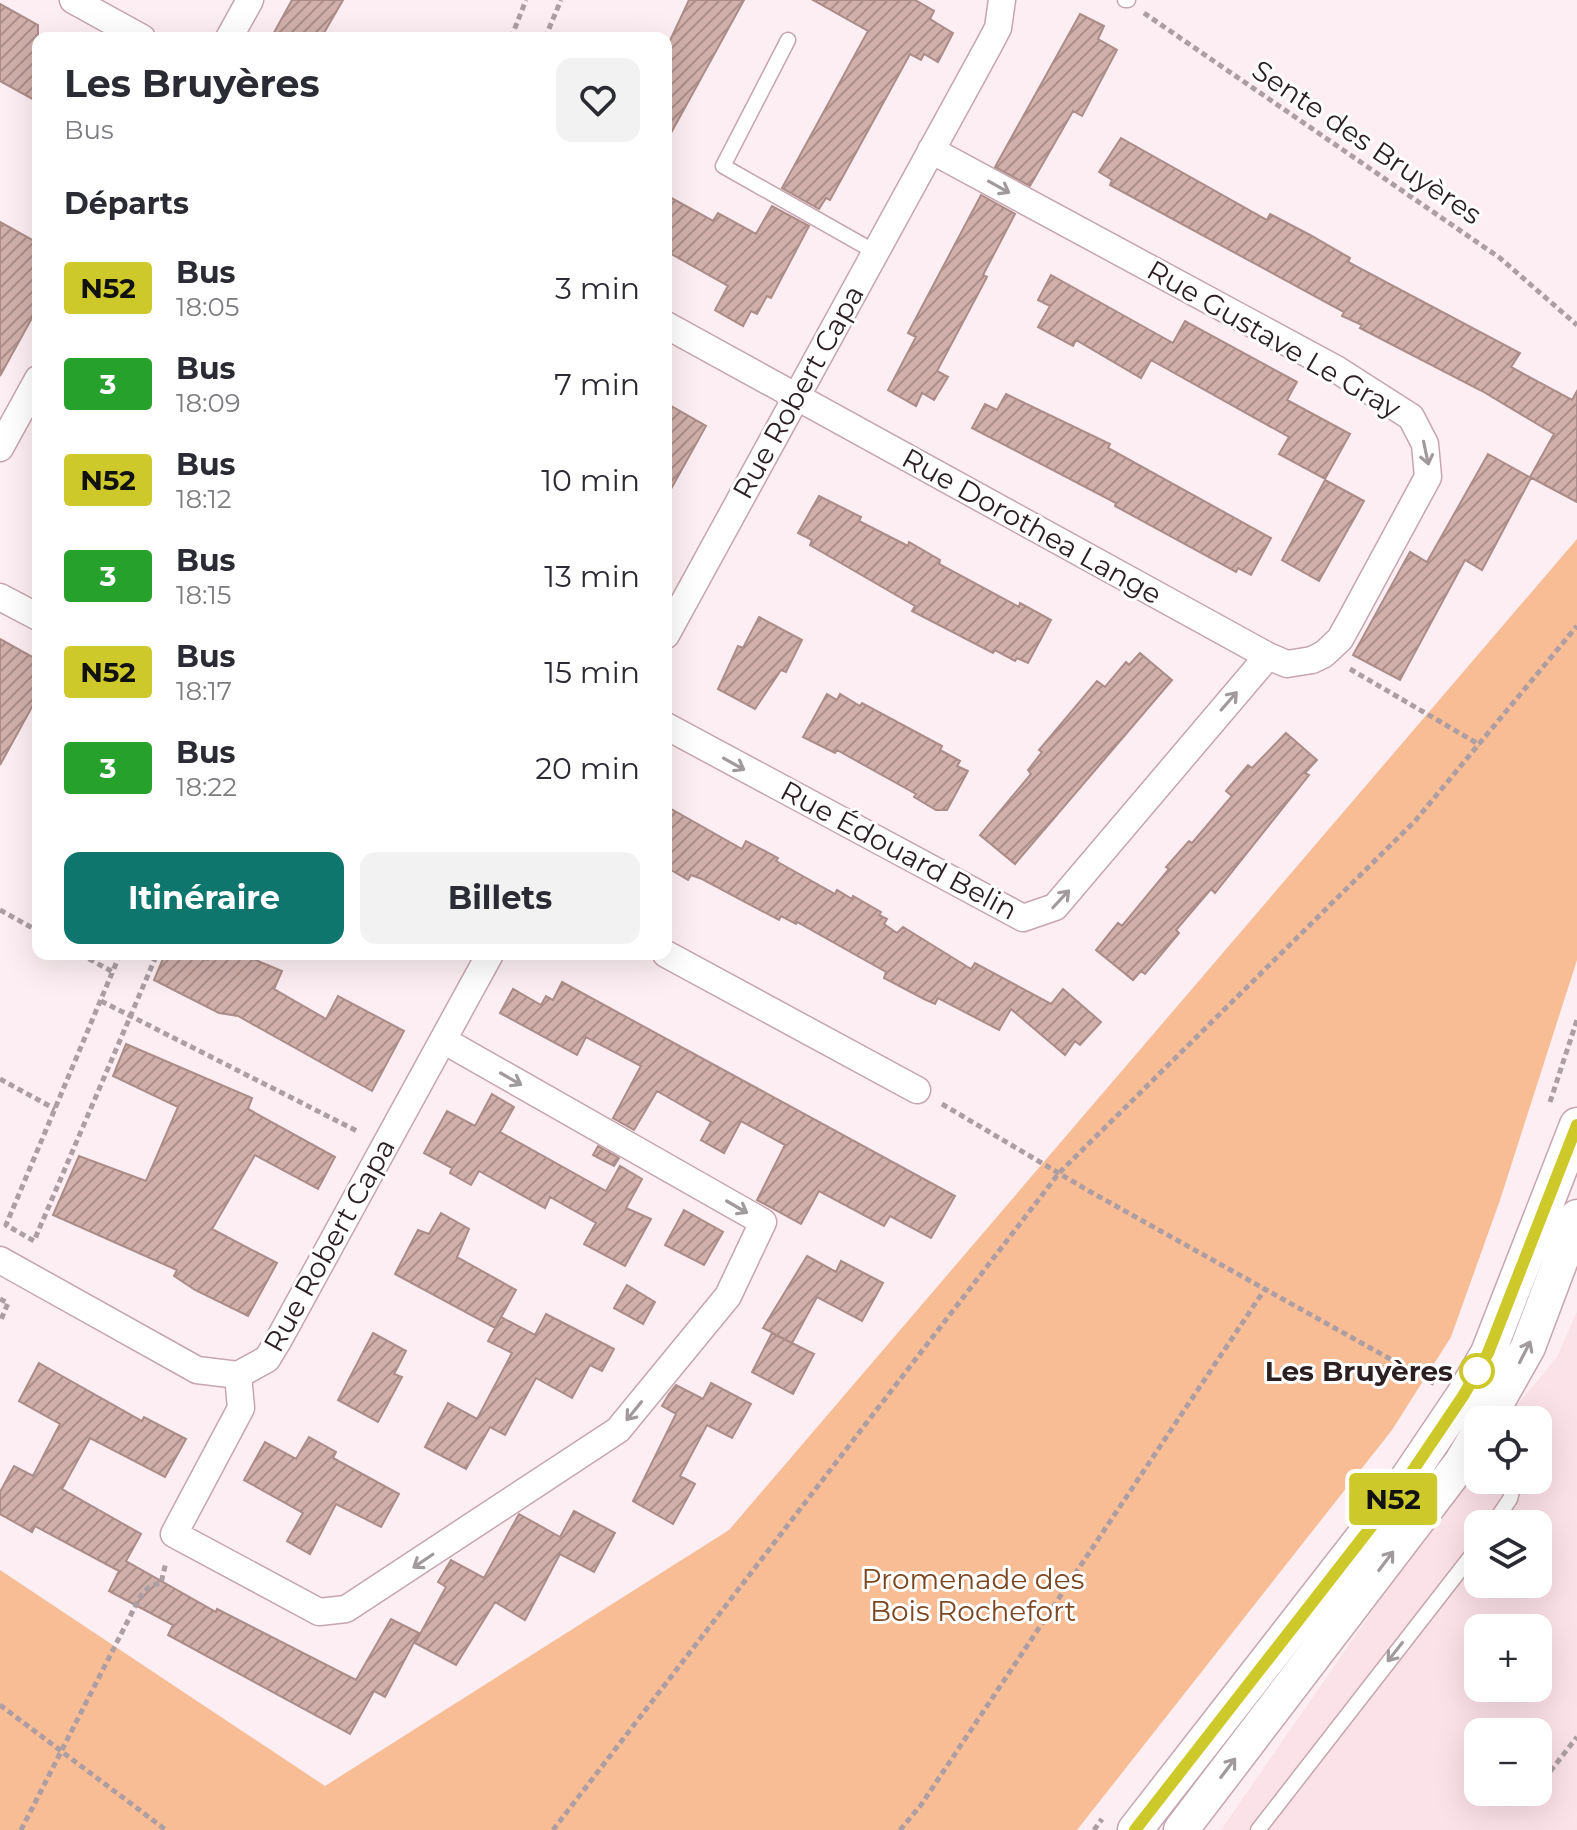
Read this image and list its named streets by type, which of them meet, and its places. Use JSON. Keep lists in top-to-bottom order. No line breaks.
{"streets":{"street":["Rue Gustave Le Gray","Rue Robert Capa","Rue Dorothea Lange","Rue Édouard Belin"],"path":["Sente des Bruyères"]},"crossings":[["Rue Gustave Le Gray","Rue Robert Capa"],["Rue Robert Capa","Rue Dorothea Lange"],["Rue Dorothea Lange","Rue Édouard Belin"]],"parks":["Promenade des Bois Rochefort"],"places":["Les Bruyères"],"lines":["bus line N52"],"page":{"on_map":"N52","heading":[["Les Bruyères","Bus"],"Départs"],"list":[{"mark":"N52","name":"Bus","note":"18:05","value":"3 min"},{"mark":"3","name":"Bus","note":"18:09","value":"7 min"},{"mark":"N52","name":"Bus","note":"18:12","value":"10 min"},{"mark":"3","name":"Bus","note":"18:15","value":"13 min"},{"mark":"N52","name":"Bus","note":"18:17","value":"15 min"},{"mark":"3","name":"Bus","note":"18:22","value":"20 min"}],"buttons":["Itinéraire","Billets"],"map_buttons":["+","−"]}}
